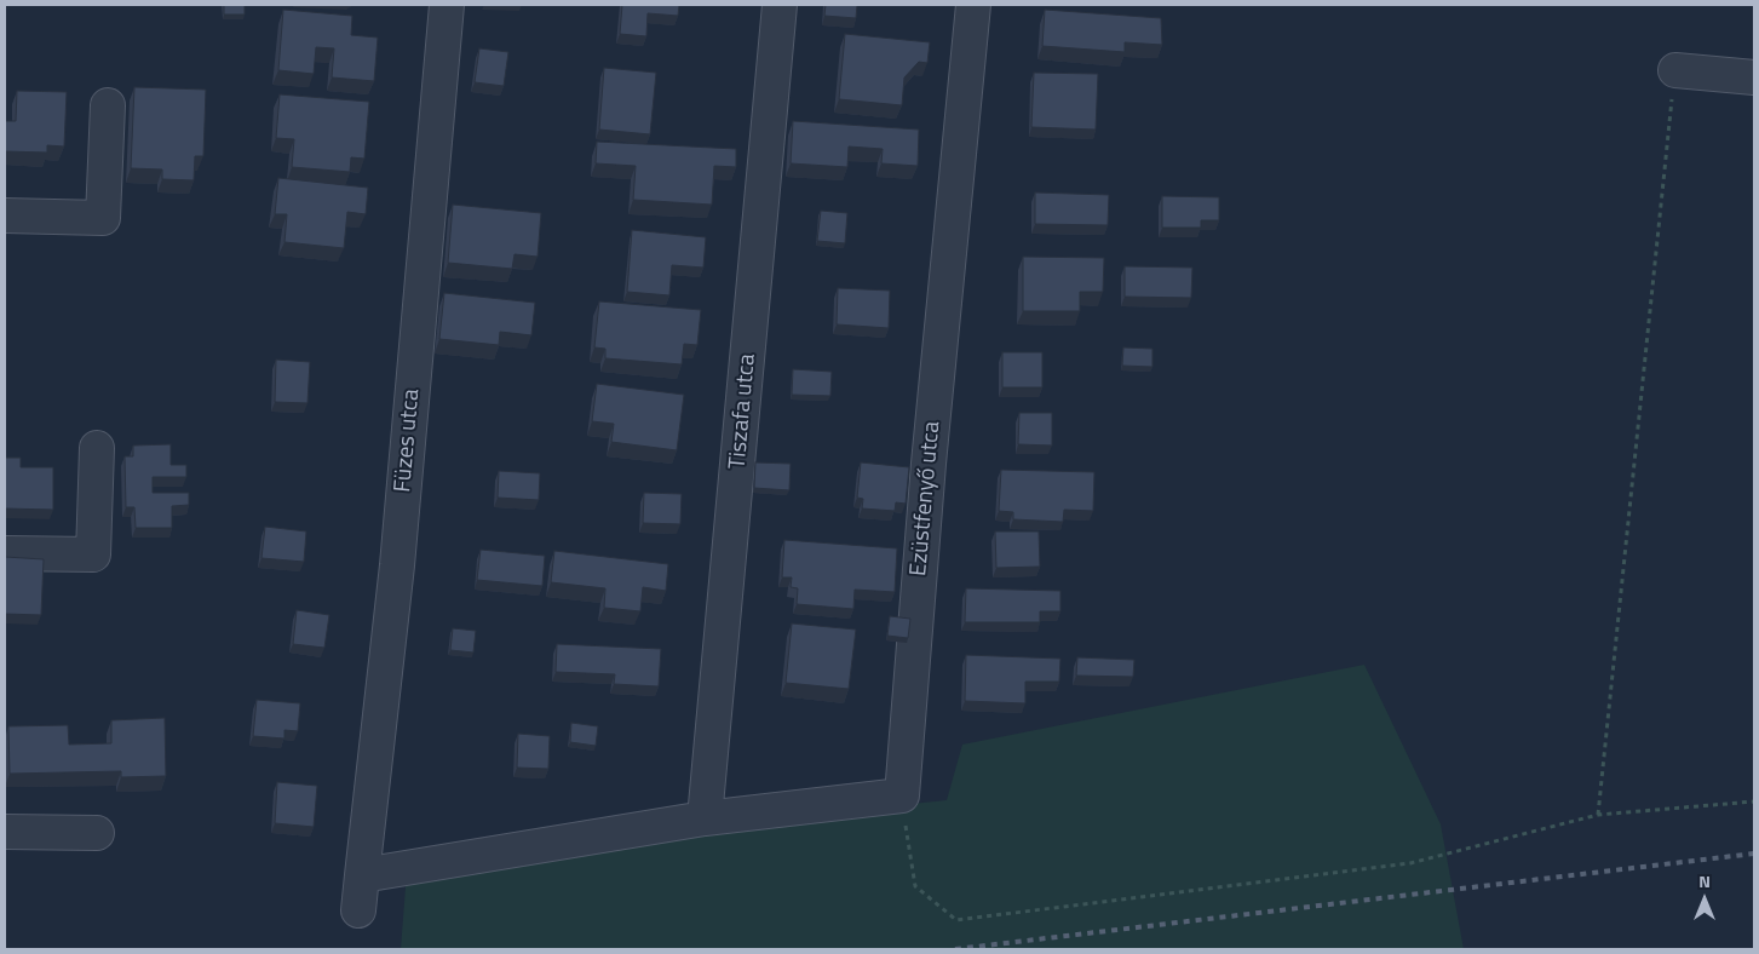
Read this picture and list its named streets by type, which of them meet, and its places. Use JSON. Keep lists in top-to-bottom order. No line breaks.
{"streets":{"street":["Tiszafa utca","Füzes utca","Ezüstfenyő utca"]},"north":"top"}
